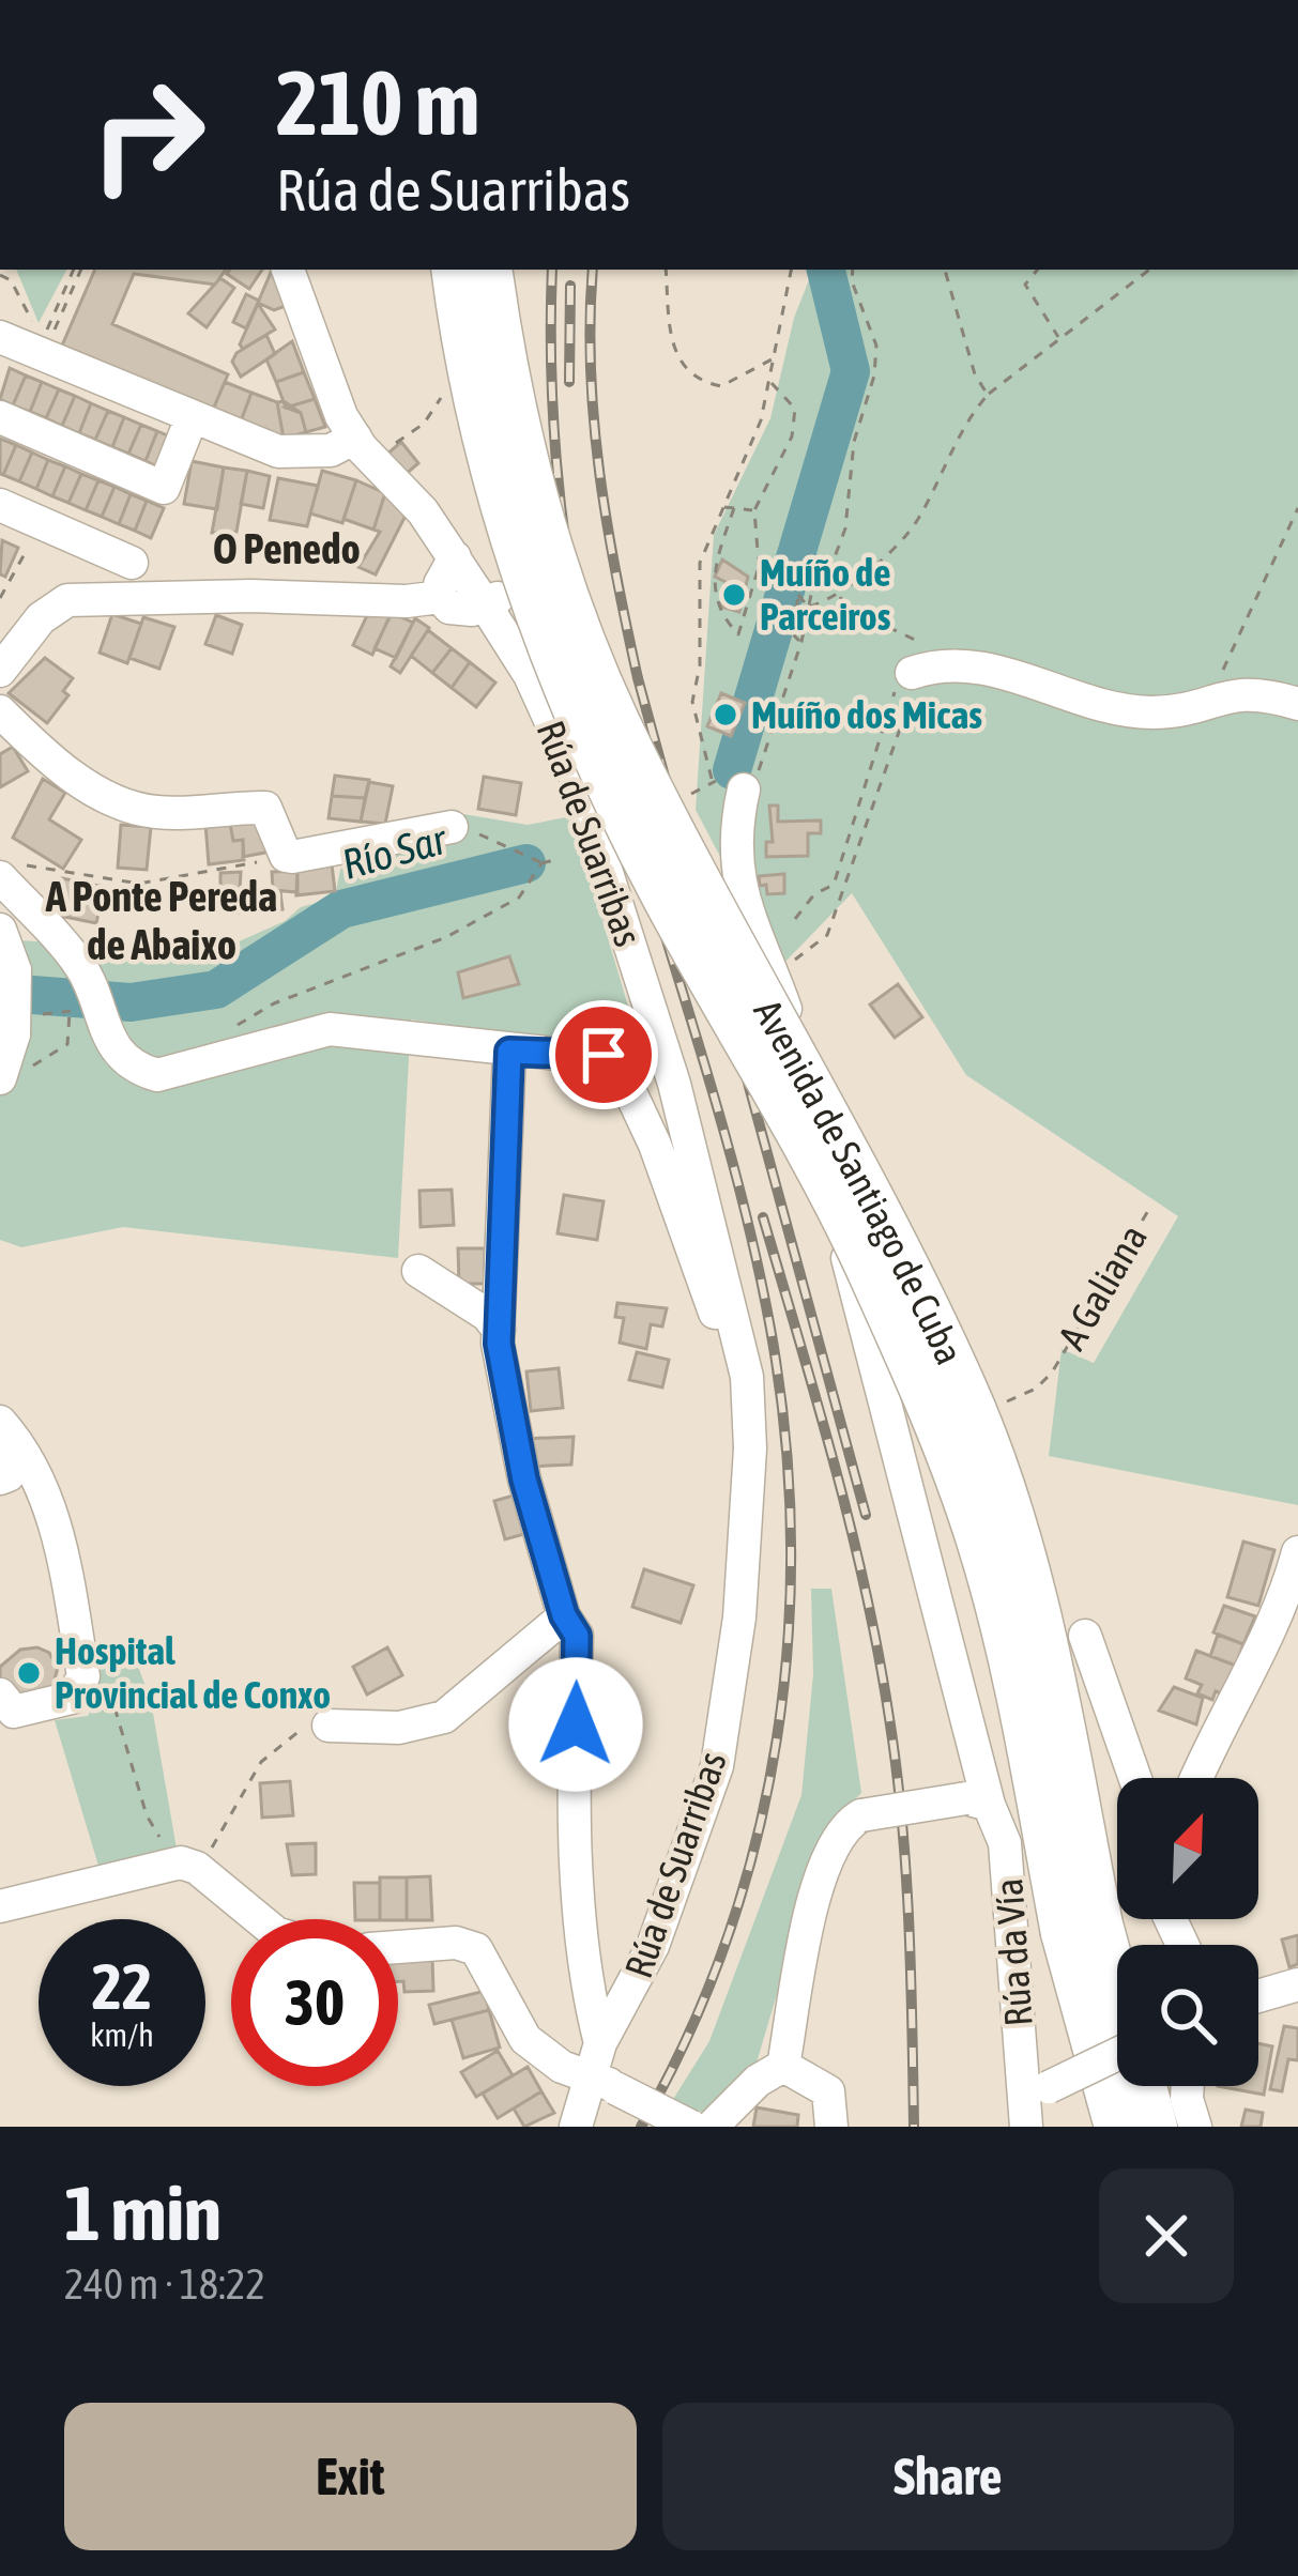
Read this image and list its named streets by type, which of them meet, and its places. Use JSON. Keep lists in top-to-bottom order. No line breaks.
{"streets":{"highway":["Avenida de Santiago de Cuba"],"street":["Rúa de Suarribas","Rúa da Vía"],"path":["A Galiana"]},"districts":["O Penedo","A Ponte Pereda de Abaixo"],"water":["Río Sar"],"places":["Muíño de Parceiros","Muíño dos Micas","Hospital Provincial de Conxo"],"north":"top right","page":{"turn":["210 m","Rúa de Suarribas"],"speed":"22 km/h","limit":"30","heading":["1 min","240 m · 18:22"],"buttons":["Exit","Share"]}}
